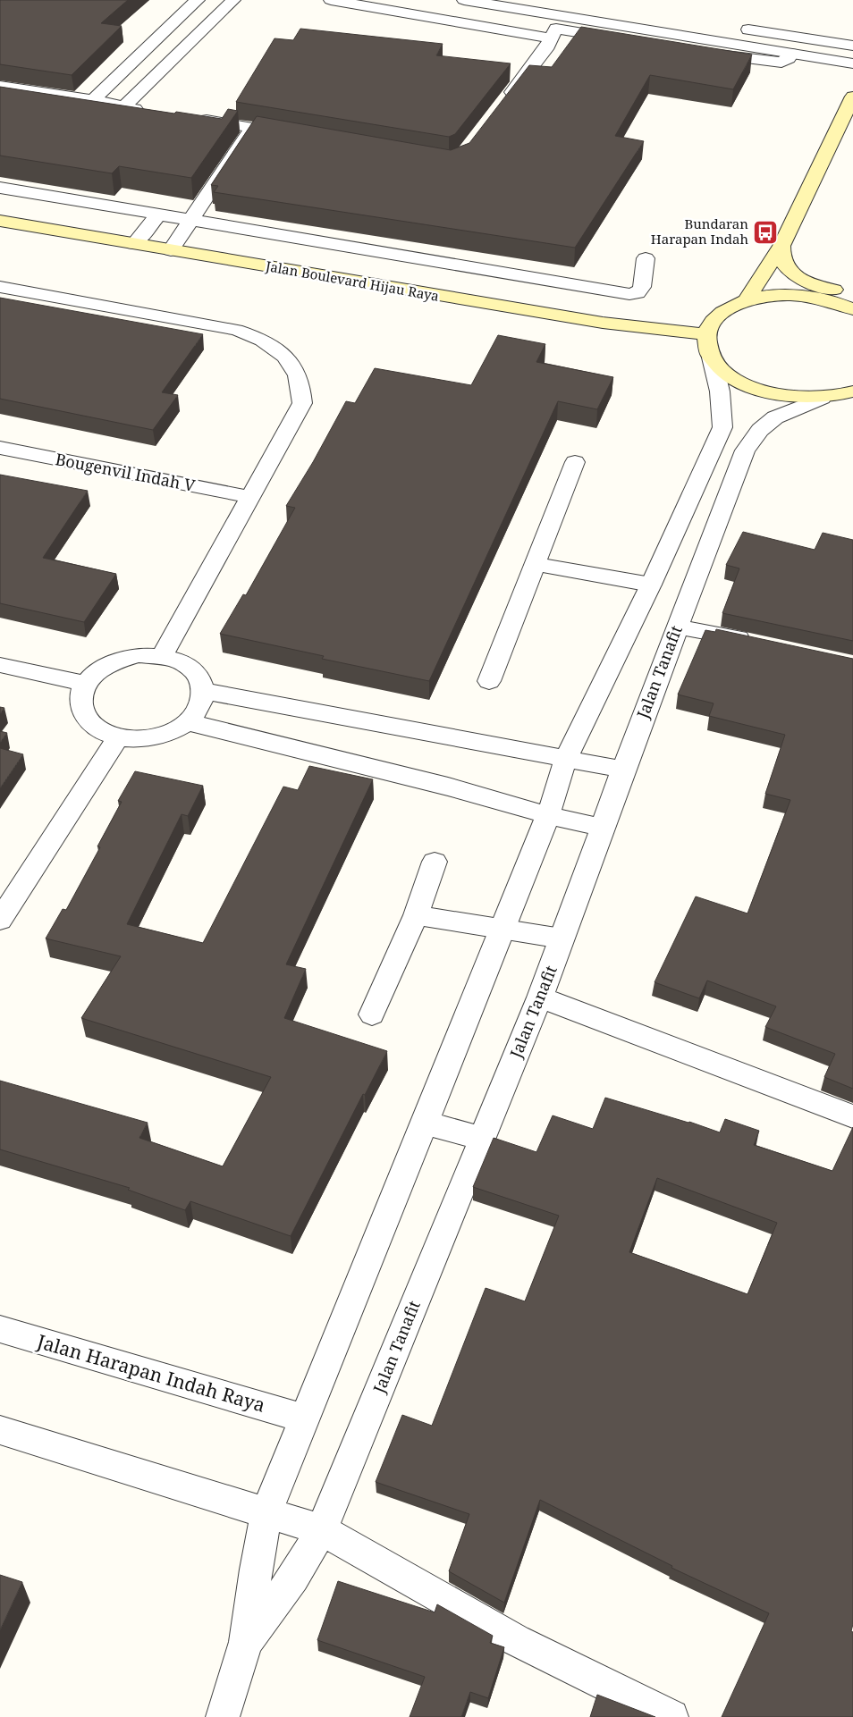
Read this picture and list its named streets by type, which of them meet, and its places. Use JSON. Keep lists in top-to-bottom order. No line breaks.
{"streets":{"street":["Jalan Boulevard Hijau Raya","Bougenvil Indah V","Jalan Tanafit","Jalan Harapan Indah Raya"]},"crossings":[["Jalan Boulevard Hijau Raya","Jalan Tanafit"],["Jalan Tanafit","Jalan Harapan Indah Raya"]],"places":{"bus stop":["Bundaran Harapan Indah"]}}
